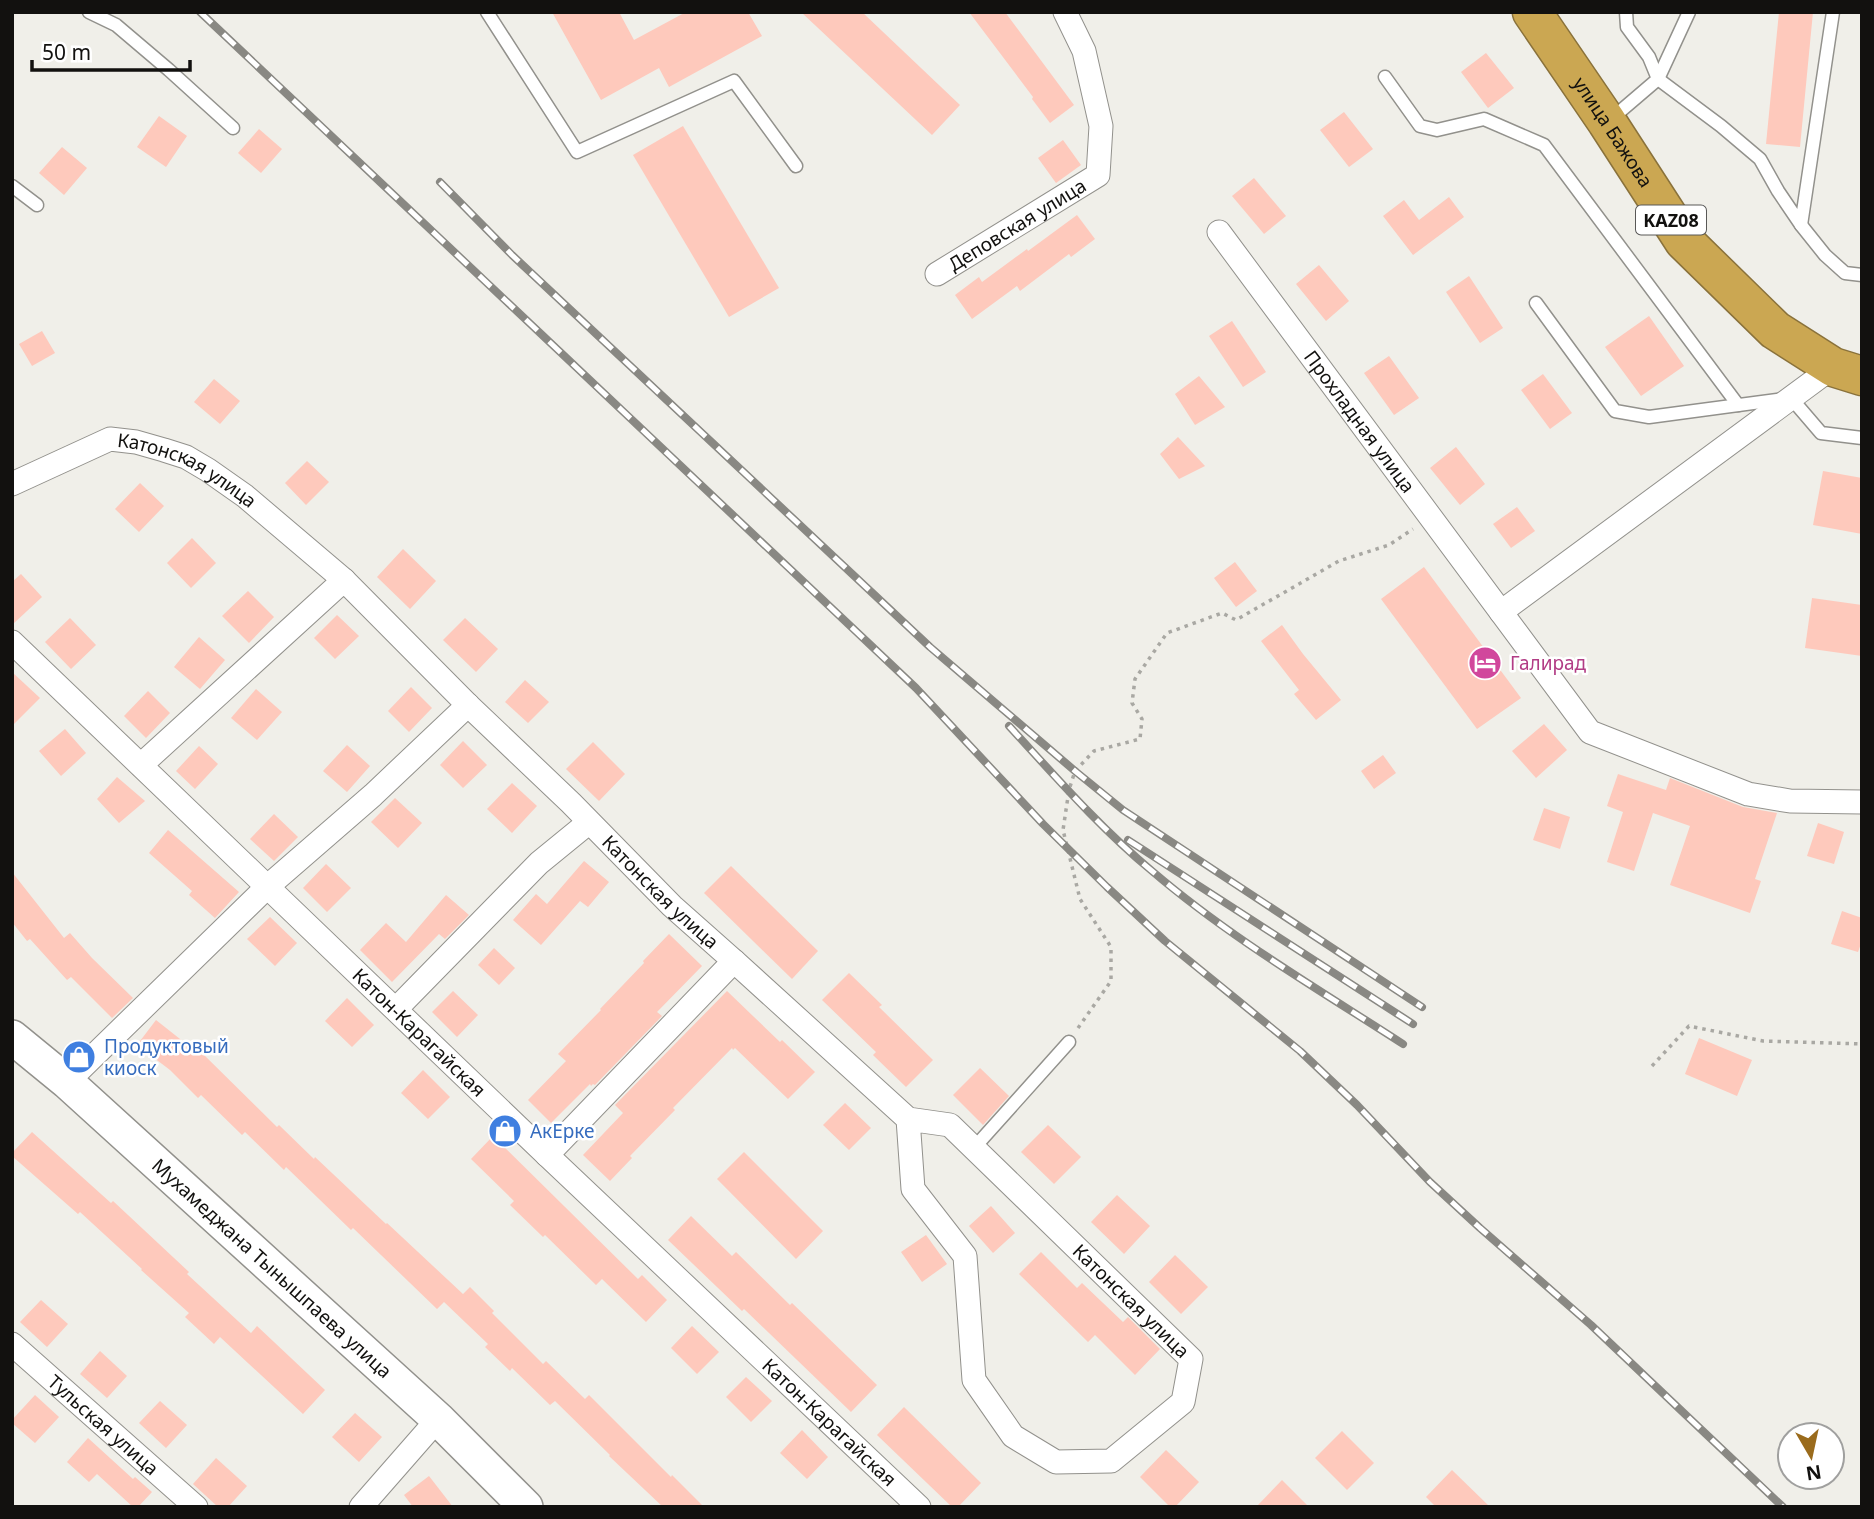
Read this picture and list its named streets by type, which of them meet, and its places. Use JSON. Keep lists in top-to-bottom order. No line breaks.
{"streets":{"highway":["улица Бажова","KAZ08"],"street":["Деповская улица","Прохладная улица","Катонская улица","Катон-Карагайская","Мухамеджана Тынышпаева улица","Тульская улица"]},"crossings":[["Катонская улица","Катон-Карагайская"]],"places":{"hotel":["Галирад"],"shop":["Продуктовый киоск","АкЕрке"]},"scale_bar":"50 m","north":"bottom"}
